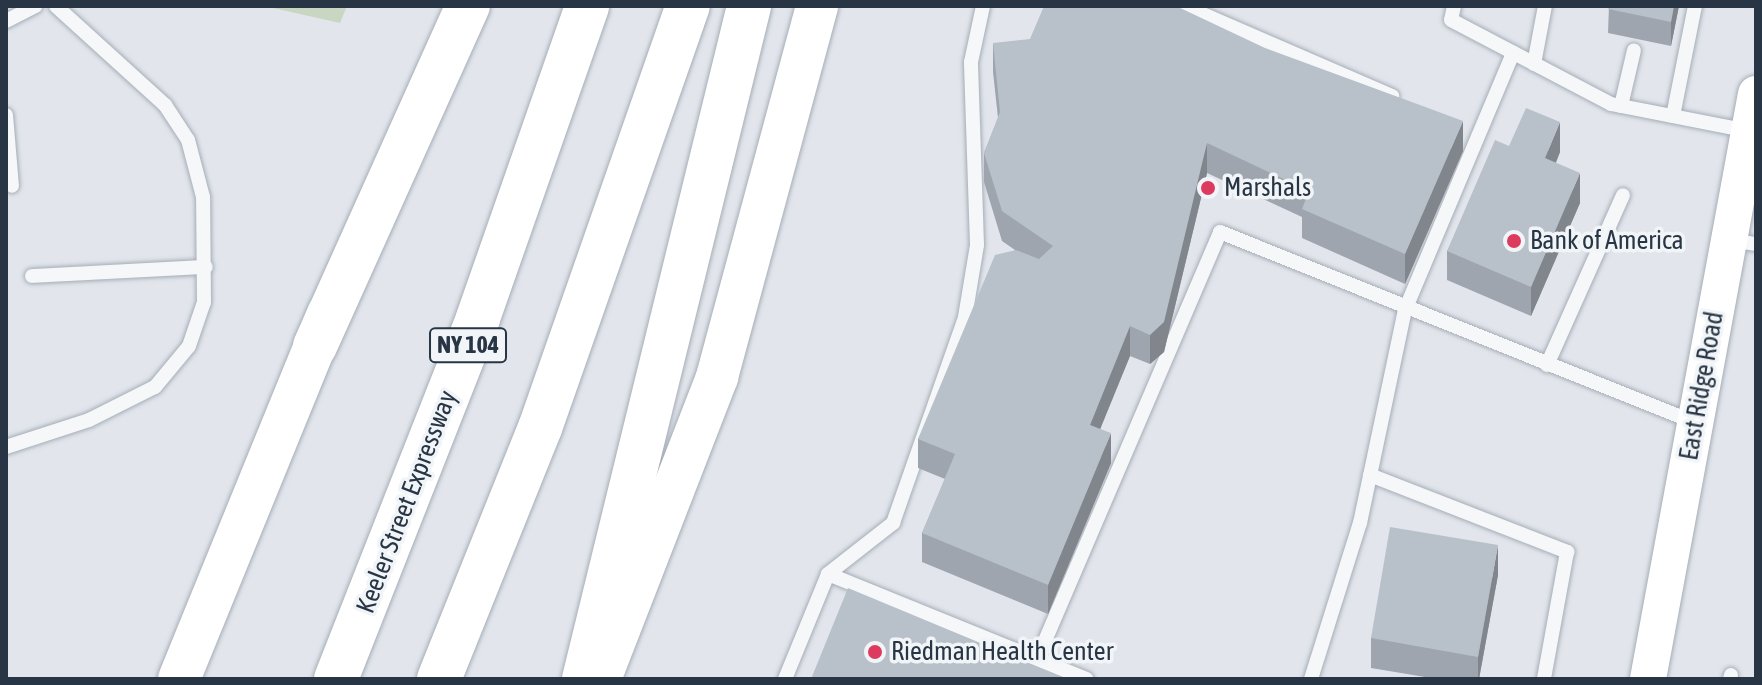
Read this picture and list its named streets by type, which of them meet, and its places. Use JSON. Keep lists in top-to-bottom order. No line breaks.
{"streets":{"highway":["NY 104","Keeler Street Expressway"],"main road":["East Ridge Road"]},"places":["Marshals","Bank of America","Riedman Health Center"]}
